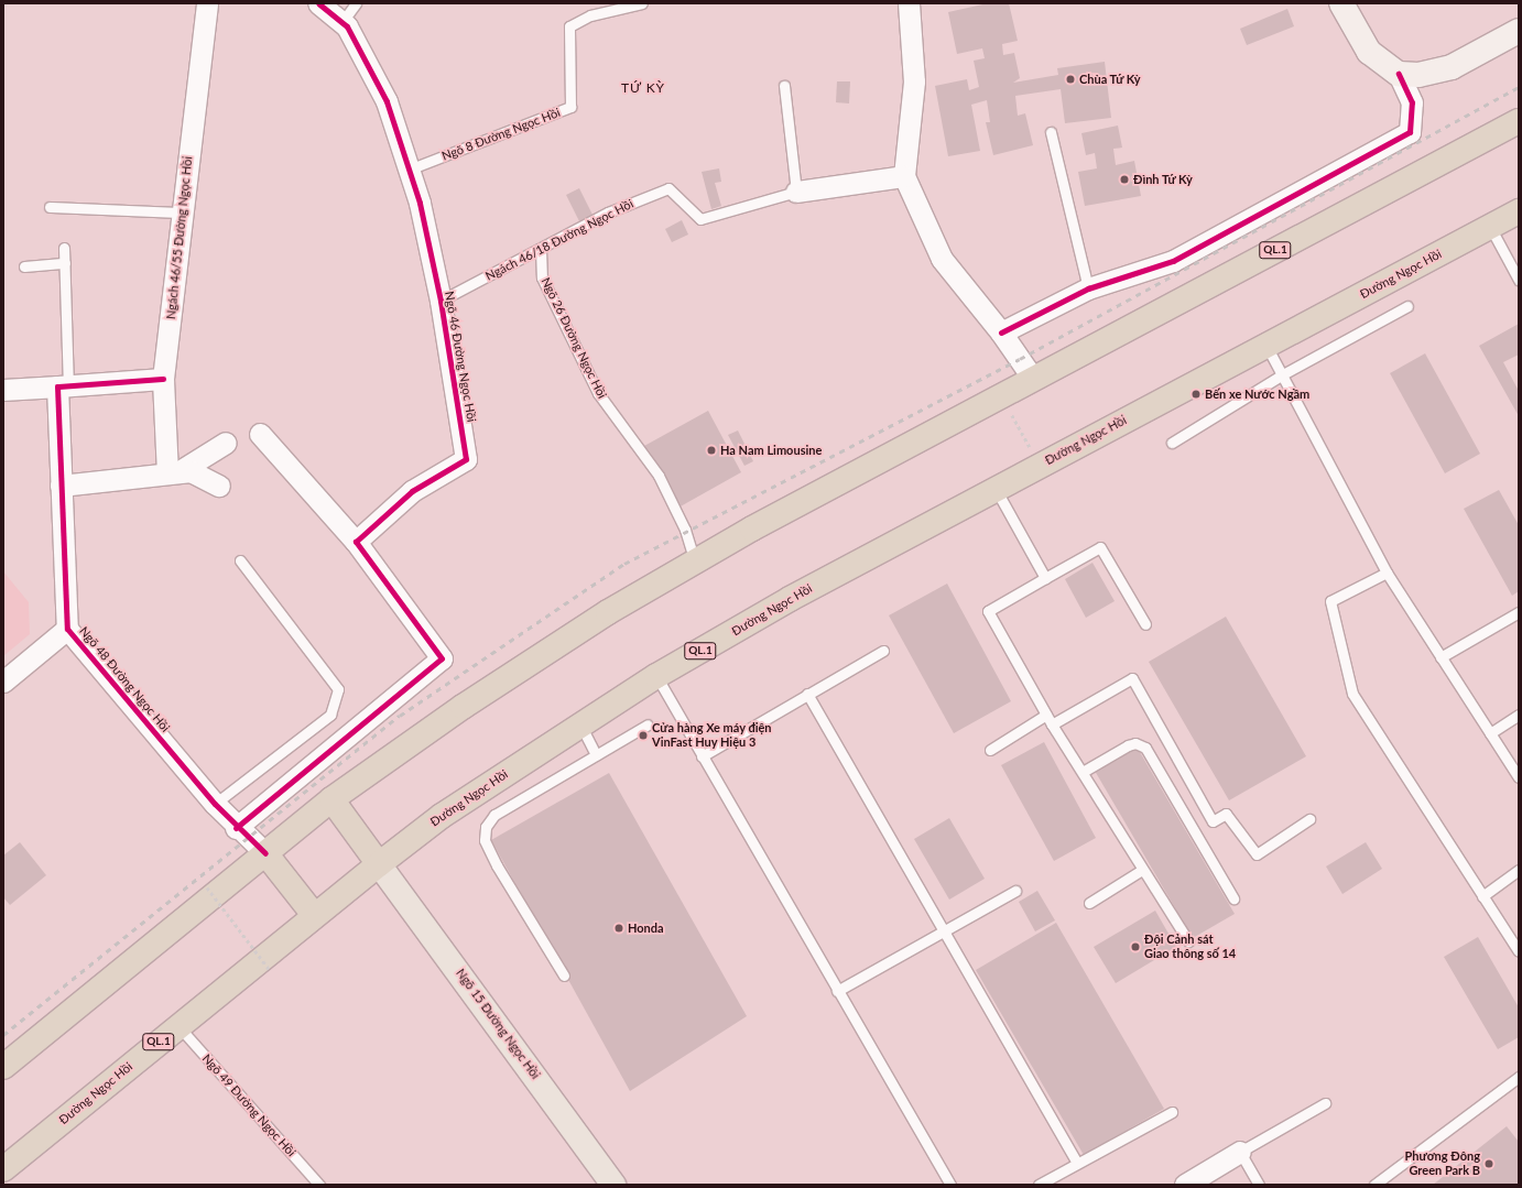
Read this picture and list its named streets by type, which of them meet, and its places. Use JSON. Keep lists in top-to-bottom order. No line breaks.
{"streets":{"highway":["QL.1","Đường Ngọc Hồi"],"main road":["Ngõ 15 Đường Ngọc Hồi"],"street":["Ngách 46/55 Đường Ngọc Hồi","Ngõ 46 Đường Ngọc Hồi","Ngõ 48 Đường Ngọc Hồi"],"lane":["Ngõ 8 Đường Ngọc Hồi","Ngách 46/18 Đường Ngọc Hồi","Ngõ 26 Đường Ngọc Hồi","Ngõ 49 Đường Ngọc Hồi"]},"crossings":[["Ngõ 8 Đường Ngọc Hồi","Ngõ 46 Đường Ngọc Hồi"],["Ngách 46/18 Đường Ngọc Hồi","Ngõ 26 Đường Ngọc Hồi"],["Ngách 46/18 Đường Ngọc Hồi","Ngõ 46 Đường Ngọc Hồi"],["QL.1","Ngõ 26 Đường Ngọc Hồi"],["QL.1","Ngõ 48 Đường Ngọc Hồi"],["Đường Ngọc Hồi","Ngõ 15 Đường Ngọc Hồi"],["Đường Ngọc Hồi","Ngõ 49 Đường Ngọc Hồi"]],"districts":["TỨ KỲ"],"places":["Chùa Tứ Kỳ","Đình Tứ Kỳ","Bến xe Nước Ngầm","Ha Nam Limousine","Cửa hàng Xe máy điện VinFast Huy Hiệu 3","Honda","Đội Cảnh sát Giao thông số 14","Phương Đông Green Park B"]}
